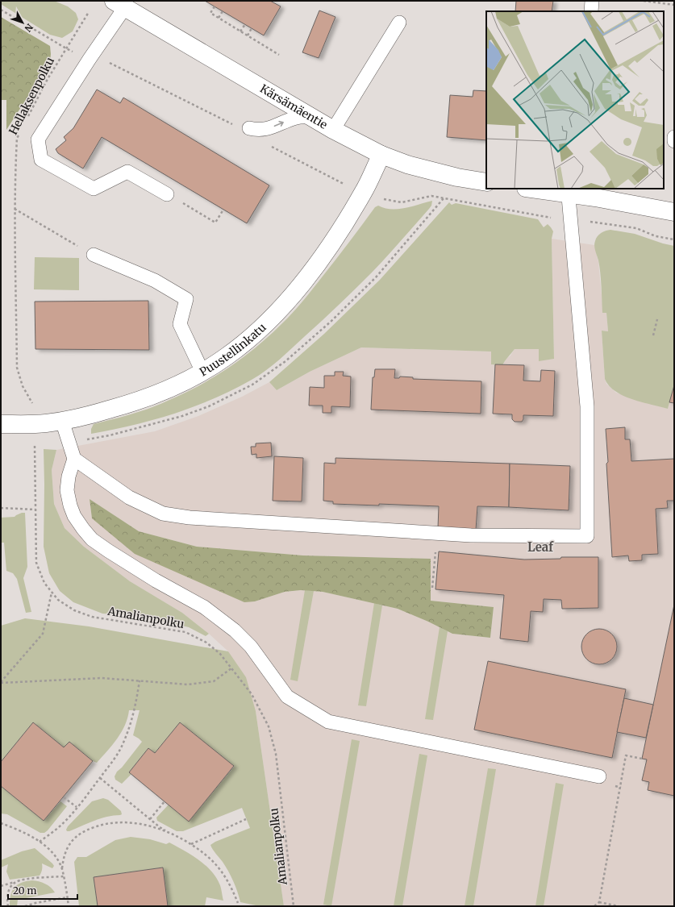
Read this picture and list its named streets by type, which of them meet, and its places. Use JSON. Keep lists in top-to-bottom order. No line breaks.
{"streets":{"street":["Kärsämäentie","Puustellinkatu"],"path":["Hellaksenpolku","Amalianpolku"]},"crossings":[["Hellaksenpolku","Puustellinkatu"],["Hellaksenpolku","Amalianpolku"],["Kärsämäentie","Puustellinkatu"],["Puustellinkatu","Amalianpolku"]],"districts":["Leaf"],"scale_bar":"20 m","north":"bottom right"}
